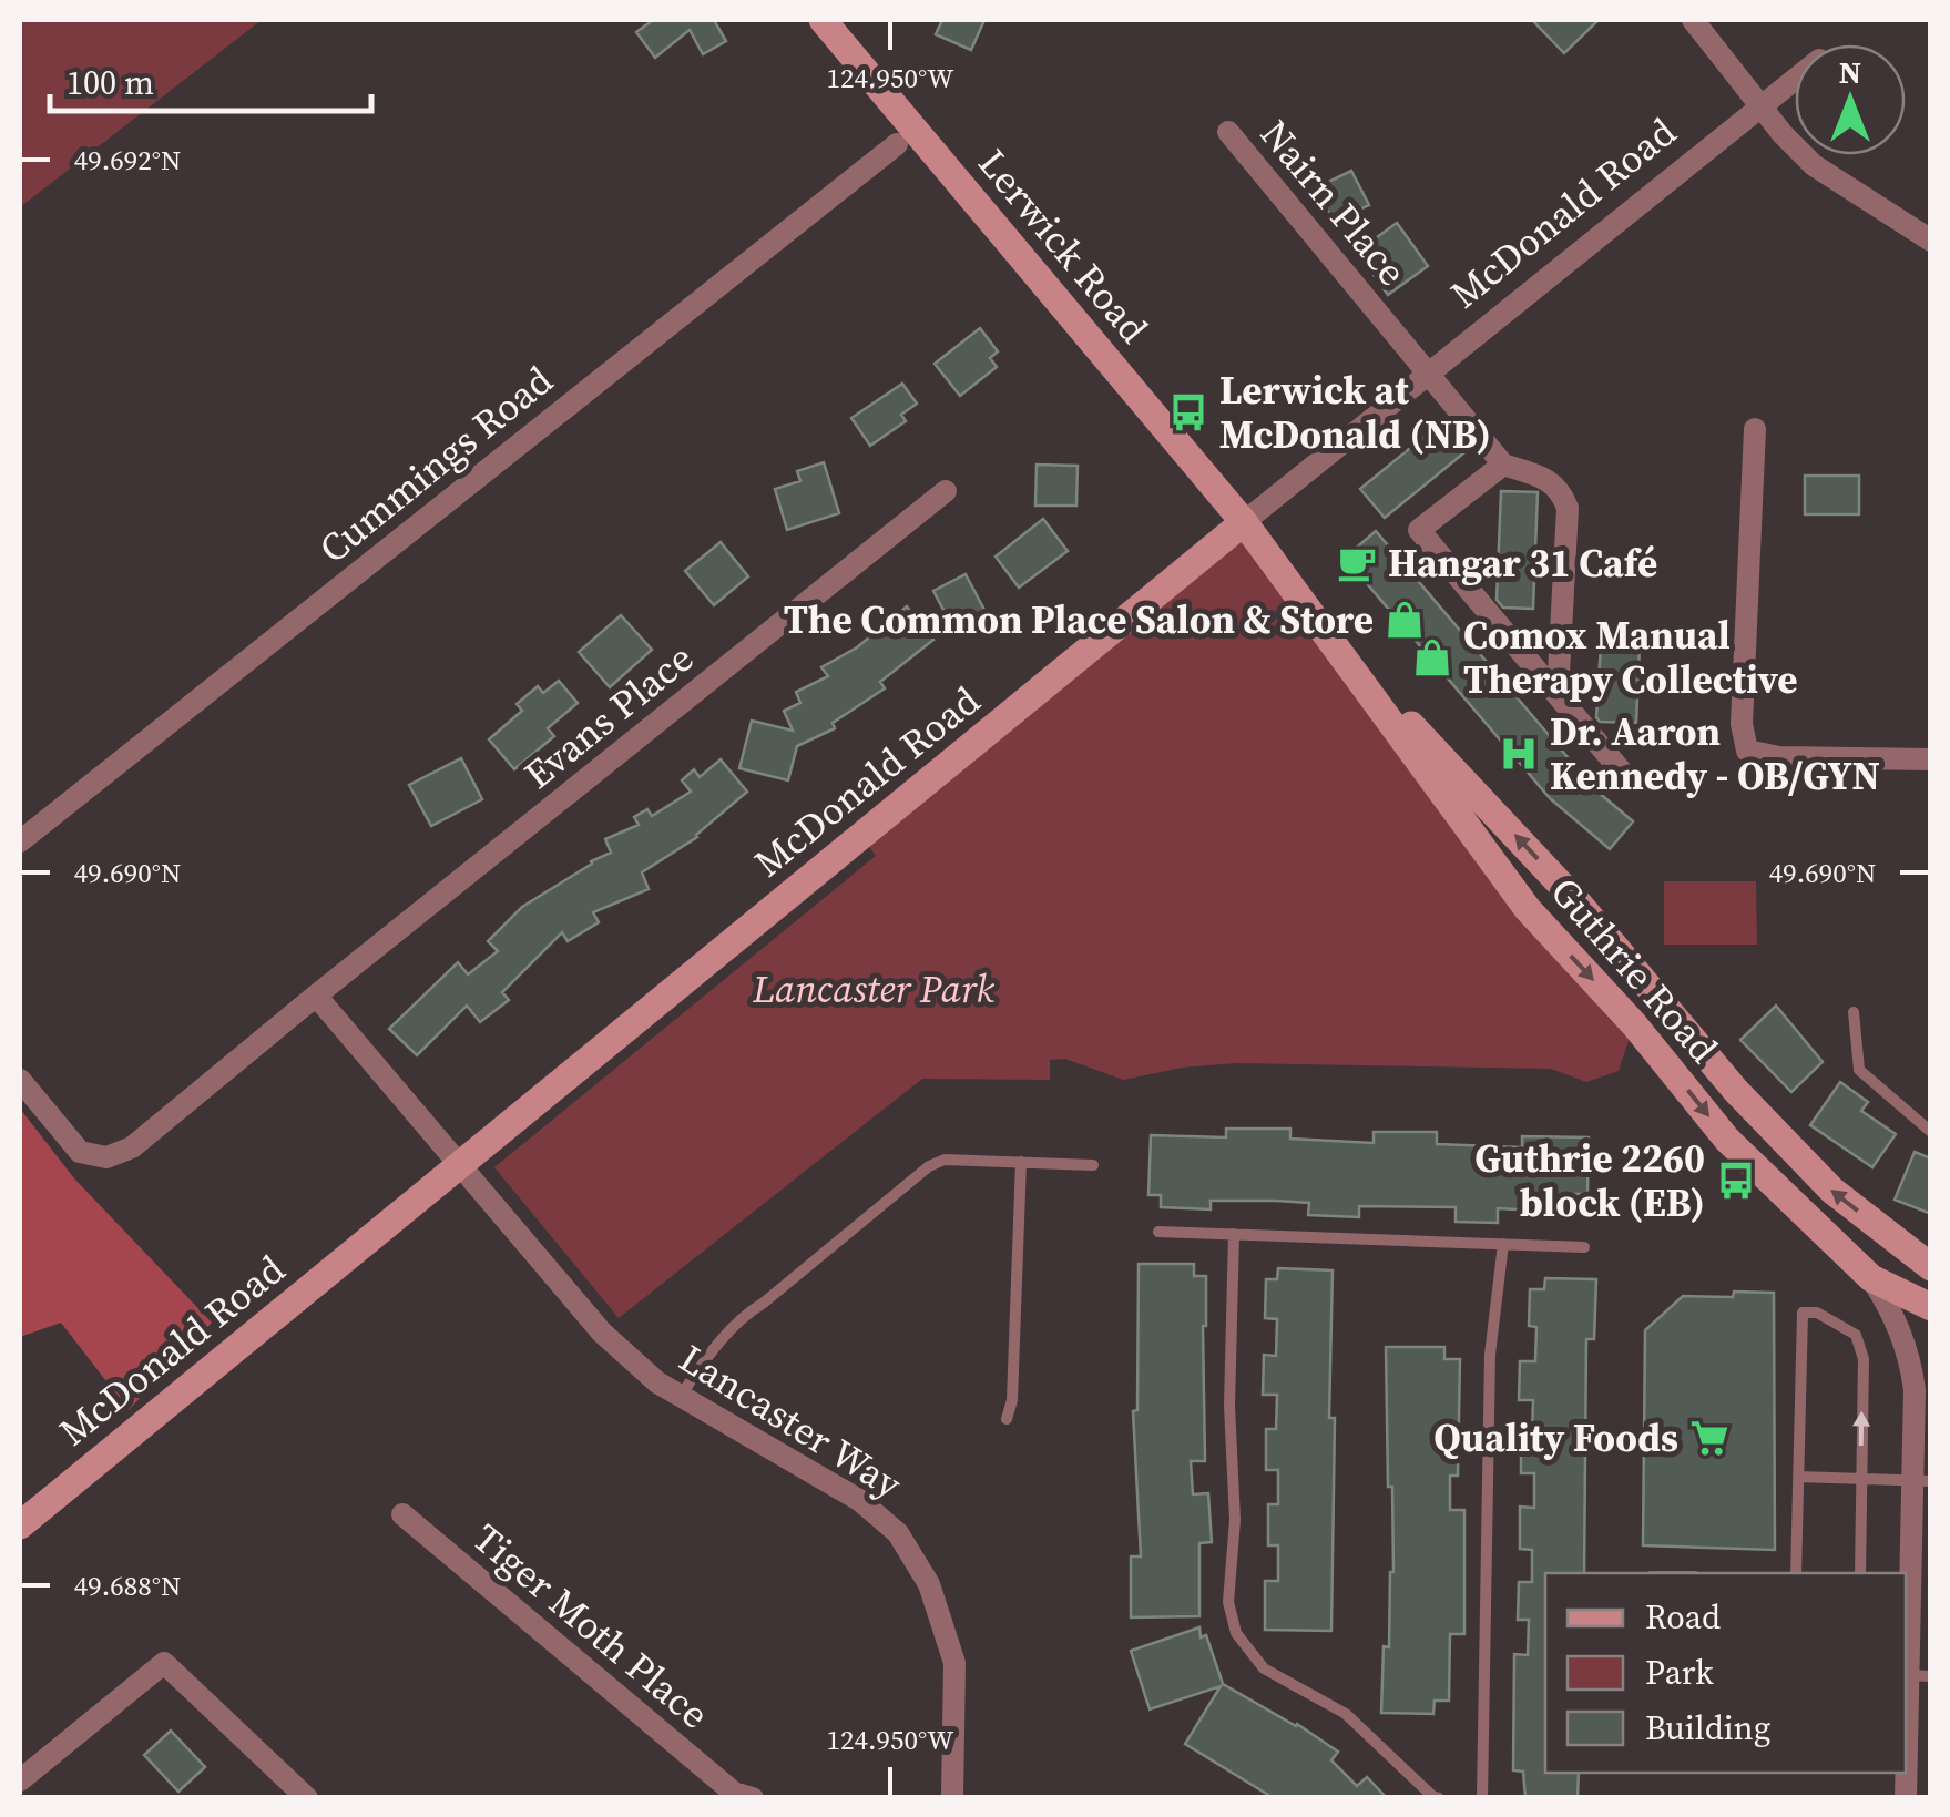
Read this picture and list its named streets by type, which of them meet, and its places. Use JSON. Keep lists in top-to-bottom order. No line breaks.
{"streets":{"main road":["McDonald Road","Lerwick Road","Guthrie Road"],"street":["Nairn Place","Cummings Road","Evans Place","Lancaster Way","Tiger Moth Place"]},"crossings":[["Nairn Place","McDonald Road"],["McDonald Road","Lerwick Road"],["McDonald Road","Guthrie Road"],["McDonald Road","Lancaster Way"],["Lerwick Road","Guthrie Road"],["Evans Place","Lancaster Way"]],"parks":["Lancaster Park"],"places":{"bus stop":["Lerwick at McDonald (NB)","Guthrie 2260 block (EB)"],"cafe":["Hangar 31 Café"],"shop":["The Common Place Salon & Store","Comox Manual Therapy Collective"],"hospital":["Dr. Aaron Kennedy - OB/GYN"],"supermarket":["Quality Foods"]},"legend":["Road","Park","Building"],"scale_bar":"100 m","north":"top","coordinates":["124.950°W","49.692°N","49.690°N","49.688°N"]}
